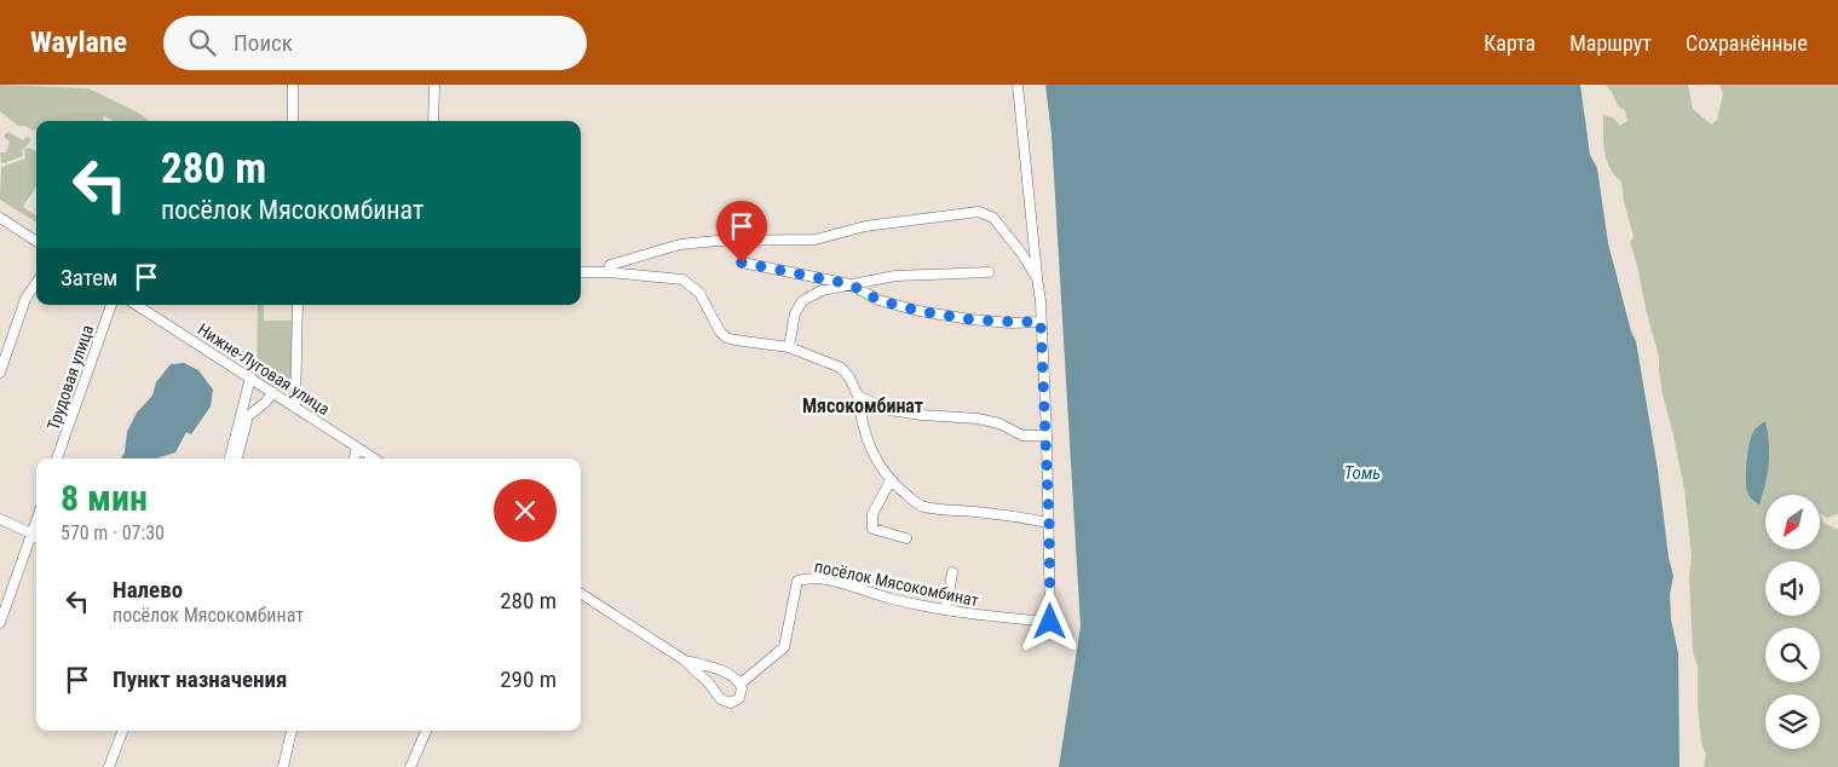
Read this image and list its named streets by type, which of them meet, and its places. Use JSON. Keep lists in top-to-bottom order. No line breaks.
{"streets":{"street":["Нижне-Луговая улица","Трудовая улица","посёлок Мясокомбинат"]},"districts":["Мясокомбинат"],"water":["Томь"],"north":"bottom left","page":{"header":"Waylane","search":"Поиск","nav":["Карта","Маршрут","Сохранённые"],"turn":["280 m","посёлок Мясокомбинат"],"then":"Затем","heading":["8 мин","570 m · 07:30"],"list":[{"name":"Налево","note":"посёлок Мясокомбинат","value":"280 m"},{"name":"Пункт назначения","value":"290 m"}]}}
